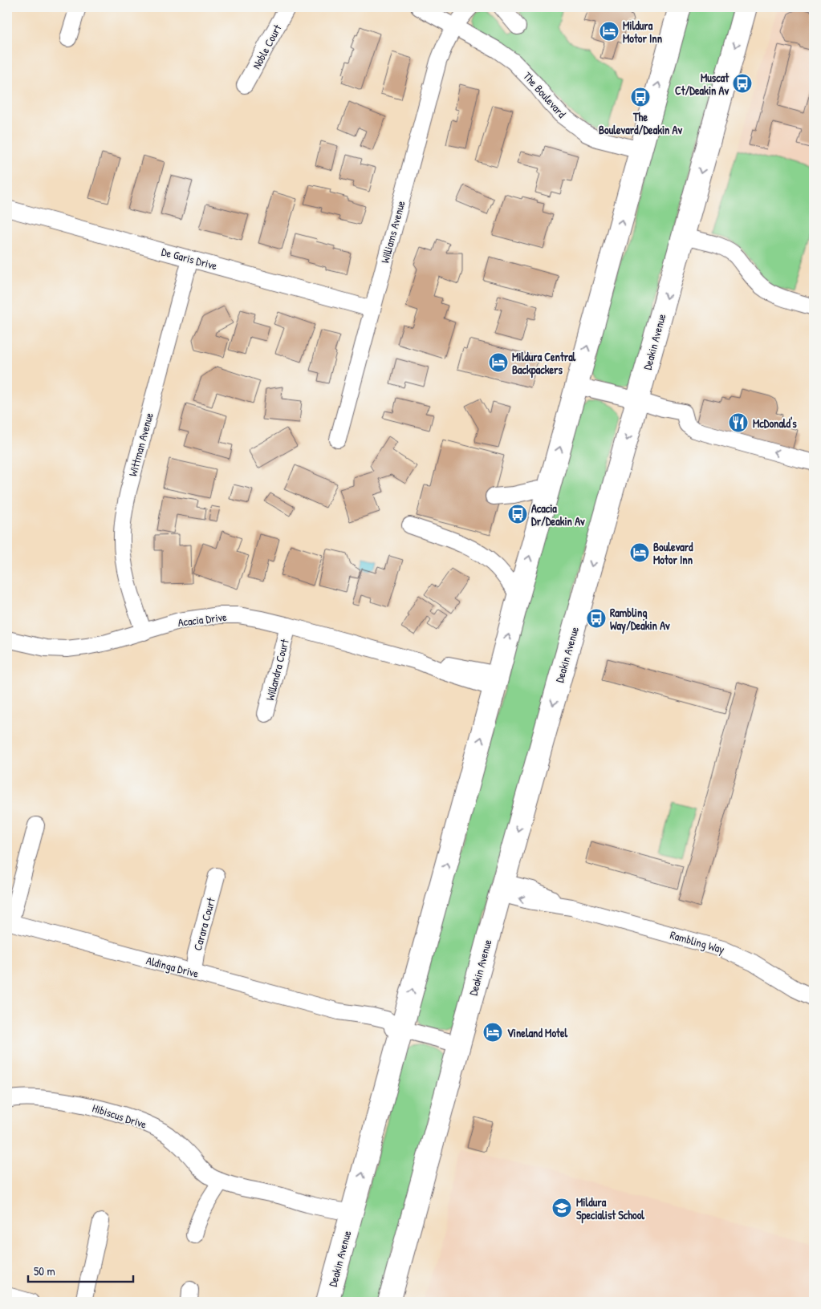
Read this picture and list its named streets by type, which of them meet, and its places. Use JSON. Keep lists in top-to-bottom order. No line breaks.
{"streets":{"highway":["Deakin Avenue"],"street":["Noble Court","The Boulevard","Williams Avenue","De Garis Drive","Wittman Avenue","Acacia Drive","Willandra Court","Carara Court","Rambling Way","Aldinga Drive","Hibiscus Drive"]},"crossings":[["The Boulevard","Williams Avenue"],["The Boulevard","Deakin Avenue"],["Williams Avenue","De Garis Drive"],["De Garis Drive","Wittman Avenue"],["Deakin Avenue","Acacia Drive"],["Deakin Avenue","Rambling Way"],["Deakin Avenue","Aldinga Drive"],["Deakin Avenue","Hibiscus Drive"],["Wittman Avenue","Acacia Drive"],["Acacia Drive","Willandra Court"],["Carara Court","Aldinga Drive"]],"places":{"hotel":["Mildura Motor Inn","Mildura Central Backpackers","Boulevard Motor Inn","Vineland Motel"],"bus stop":["Muscat Ct/Deakin Av","The Boulevard/Deakin Av","Acacia Dr/Deakin Av","Rambling Way/Deakin Av"],"restaurant":["McDonald's"],"school or university":["Mildura Specialist School"]},"scale_bar":"50 m"}
